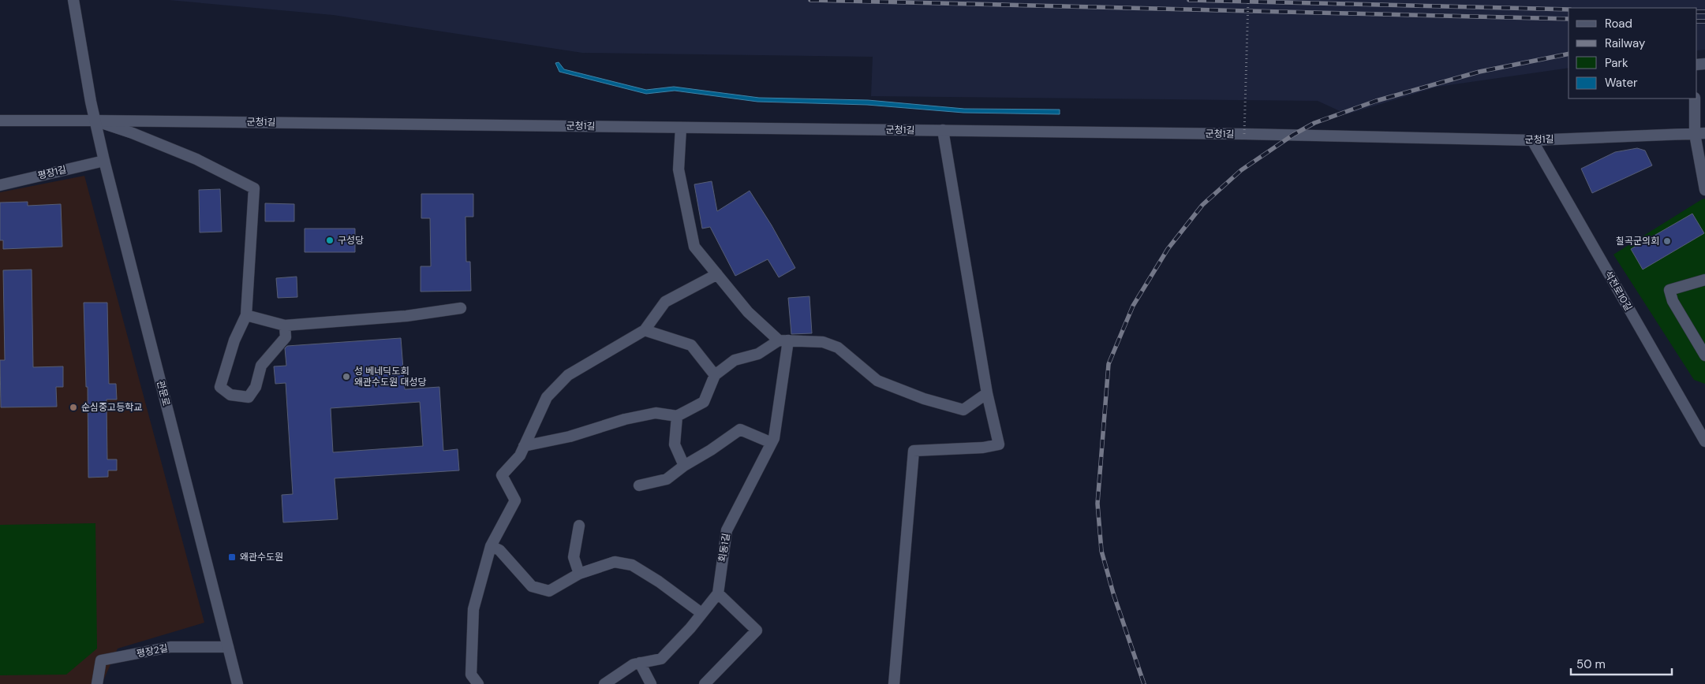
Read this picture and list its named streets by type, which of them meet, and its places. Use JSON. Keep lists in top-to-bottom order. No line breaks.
{"streets":{"street":["군청1길","평장1길","석전로10길","관문로","회동1길","평장2길"]},"crossings":[["군청1길","석전로10길"],["군청1길","관문로"],["평장1길","관문로"],["관문로","평장2길"]],"places":{"other":["구성당","칠곡군의회","성 베네딕도회 왜관수도원 대성당","순심중고등학교"],"transit":["왜관수도원"]},"legend":["Road","Railway","Park","Water"],"scale_bar":"50 m"}
